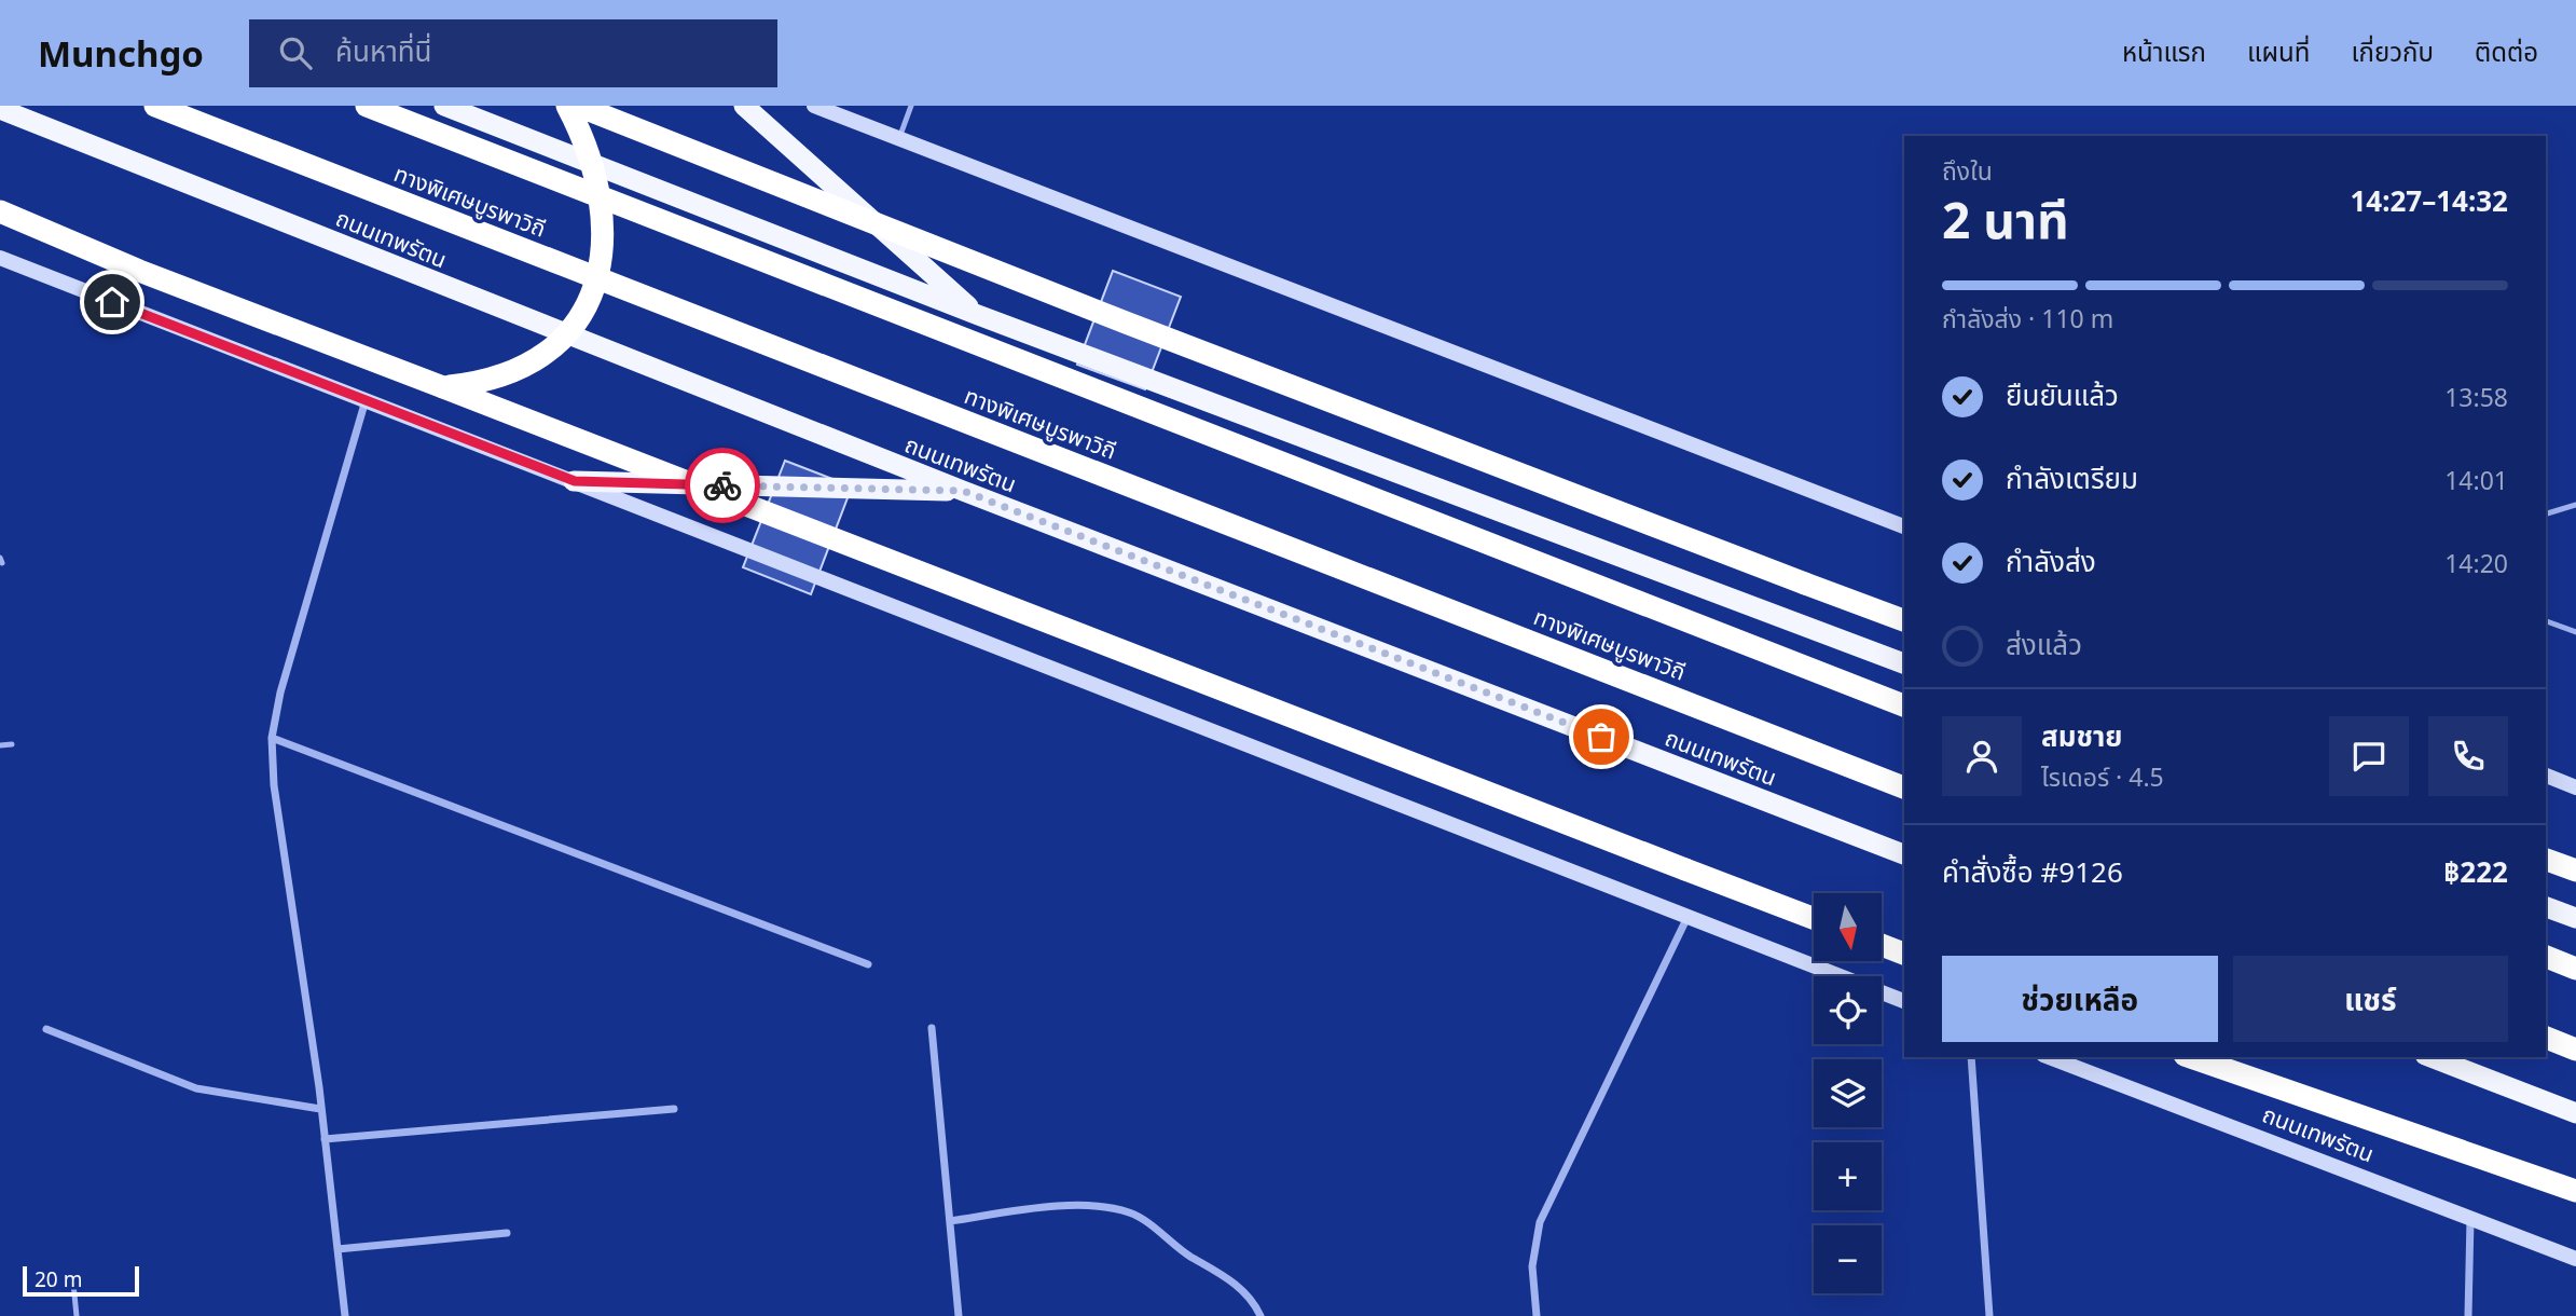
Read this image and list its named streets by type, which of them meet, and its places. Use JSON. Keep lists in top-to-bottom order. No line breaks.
{"streets":{"highway":["ทางพิเศษบูรพาวิถี","ถนนเทพรัตน"]},"scale_bar":"20 m","north":"bottom","page":{"header":"Munchgo","search":"ค้นหาที่นี่","nav":["หน้าแรก","แผนที่","เกี่ยวกับ","ติดต่อ"],"heading":["2 นาที","ถึงใน","14:27–14:32"],"panel":["สมชาย","ไรเดอร์ · 4.5","คำสั่งซื้อ #9126","฿222"],"bar":"กำลังส่ง · 110 m","list":[["ยืนยันแล้ว","13:58"],["กำลังเตรียม","14:01"],["กำลังส่ง","14:20"],"ส่งแล้ว"],"map_buttons":["+","−"],"buttons":["ช่วยเหลือ","แชร์"],"scale":"20 m"}}
